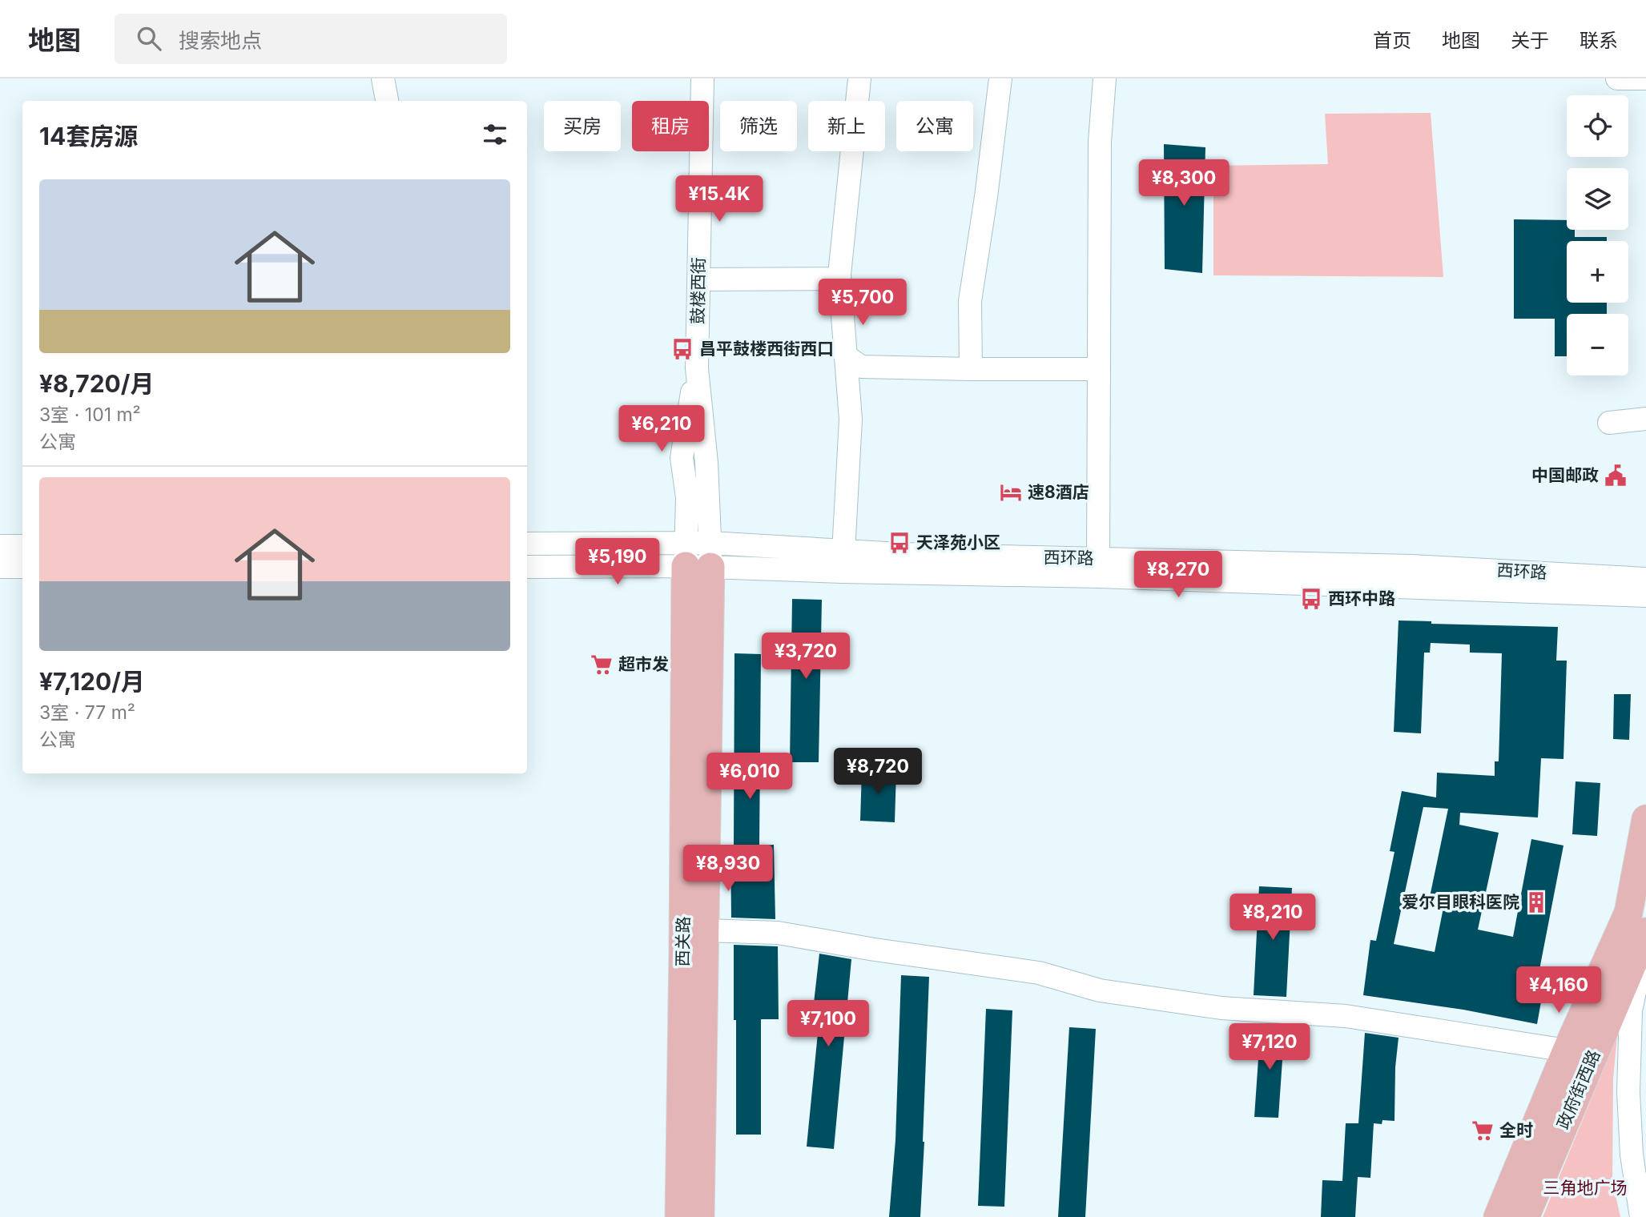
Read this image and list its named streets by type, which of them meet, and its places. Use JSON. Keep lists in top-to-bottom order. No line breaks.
{"streets":{"main road":["西关路","政府街西路"],"street":["鼓楼西街","西环路"]},"crossings":[["鼓楼西街","西环路"],["鼓楼西街","西关路"],["西环路","西关路"]],"parks":["三角地广场"],"places":{"bus stop":["昌平鼓楼西街西口","天泽苑小区","西环中路"],"public building":["中国邮政"],"hotel":["速8酒店"],"supermarket":["超市发","全时"],"building":["爱尔目眼科医院"]},"page":{"header":"地图","search":"搜索地点","nav":["首页","地图","关于","联系"],"map_buttons":["+","−"],"chip":["买房","租房","筛选","新上","公寓"],"heading":"14套房源","price":["¥8,300","¥15.4K","¥5,700","¥6,210","¥5,190","¥8,270","¥3,720","¥8,720","¥6,010","¥8,930","¥8,210","¥4,160","¥7,100","¥7,120"],"list":[{"name":"¥8,720/月","note":"3室 · 101 m² · 公寓"},{"name":"¥7,120/月","note":"3室 · 77 m² · 公寓"}]}}
